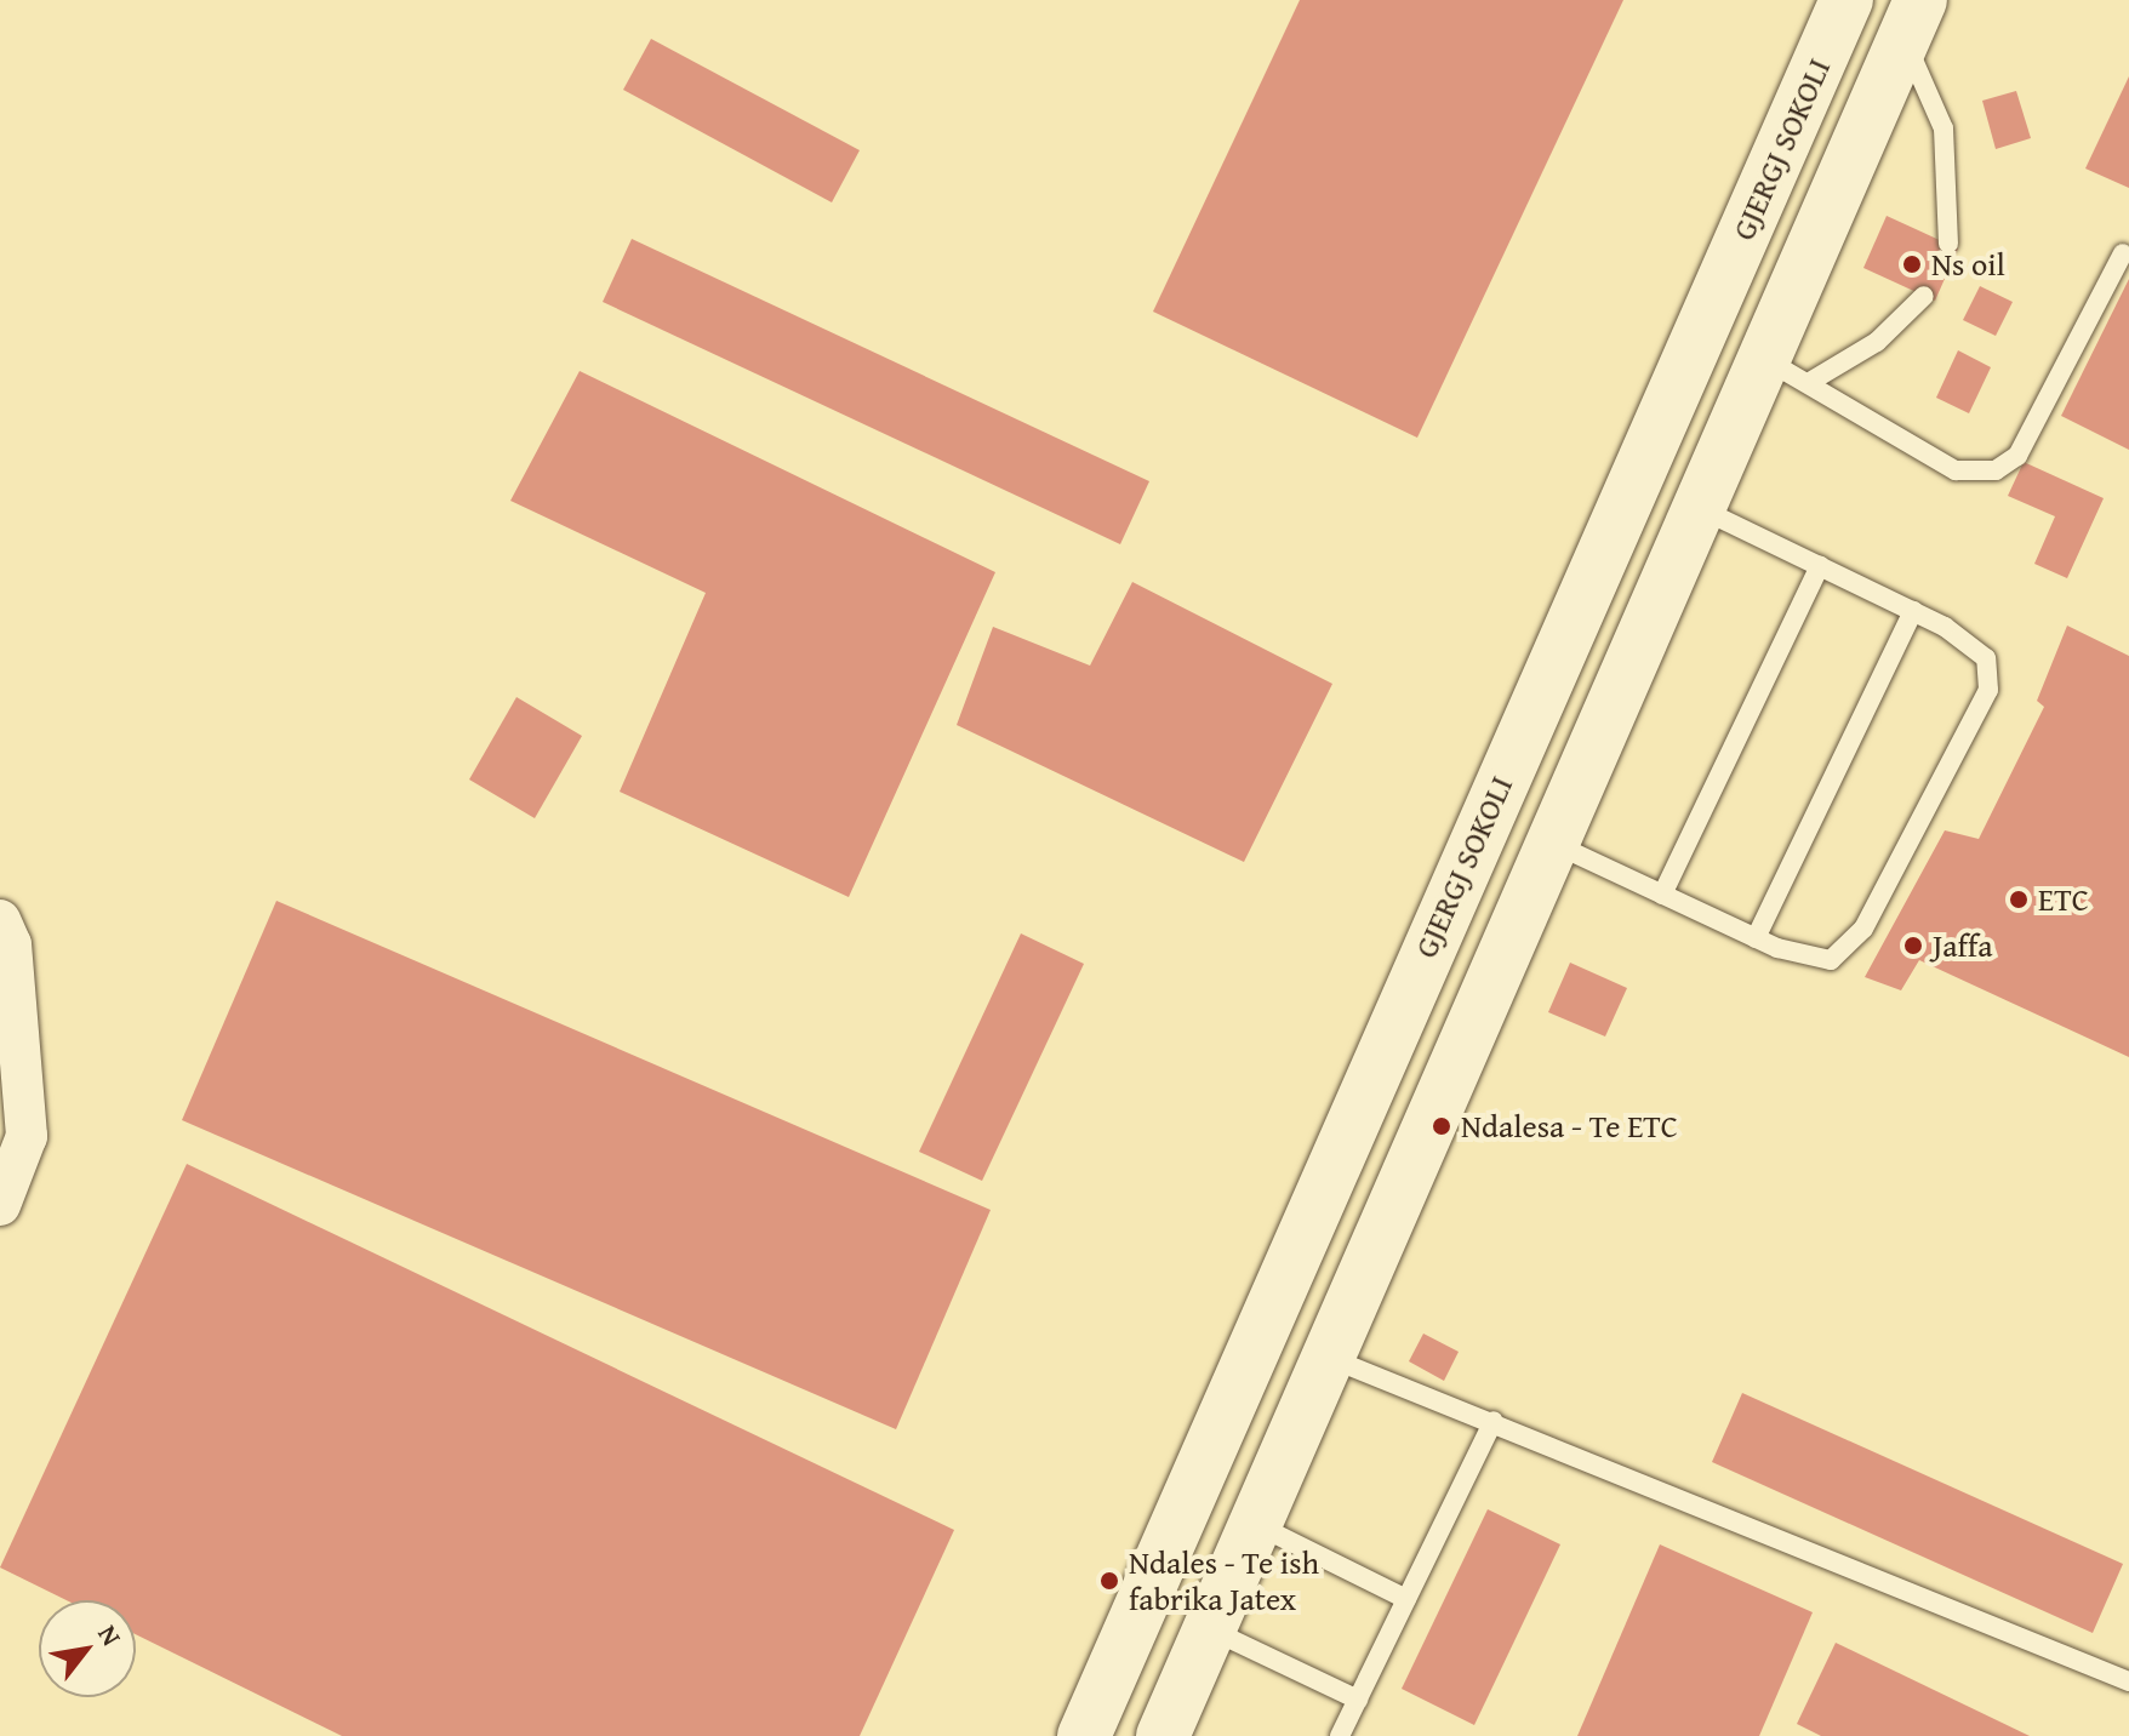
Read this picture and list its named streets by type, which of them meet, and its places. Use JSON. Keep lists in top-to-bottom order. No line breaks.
{"streets":{"main road":["GJERGJ SOKOLI"]},"places":["Ns oil","ETC","Jaffa","Ndalesa - Te ETC","Ndales - Te ish fabrika Jatex"],"north":"top right"}
